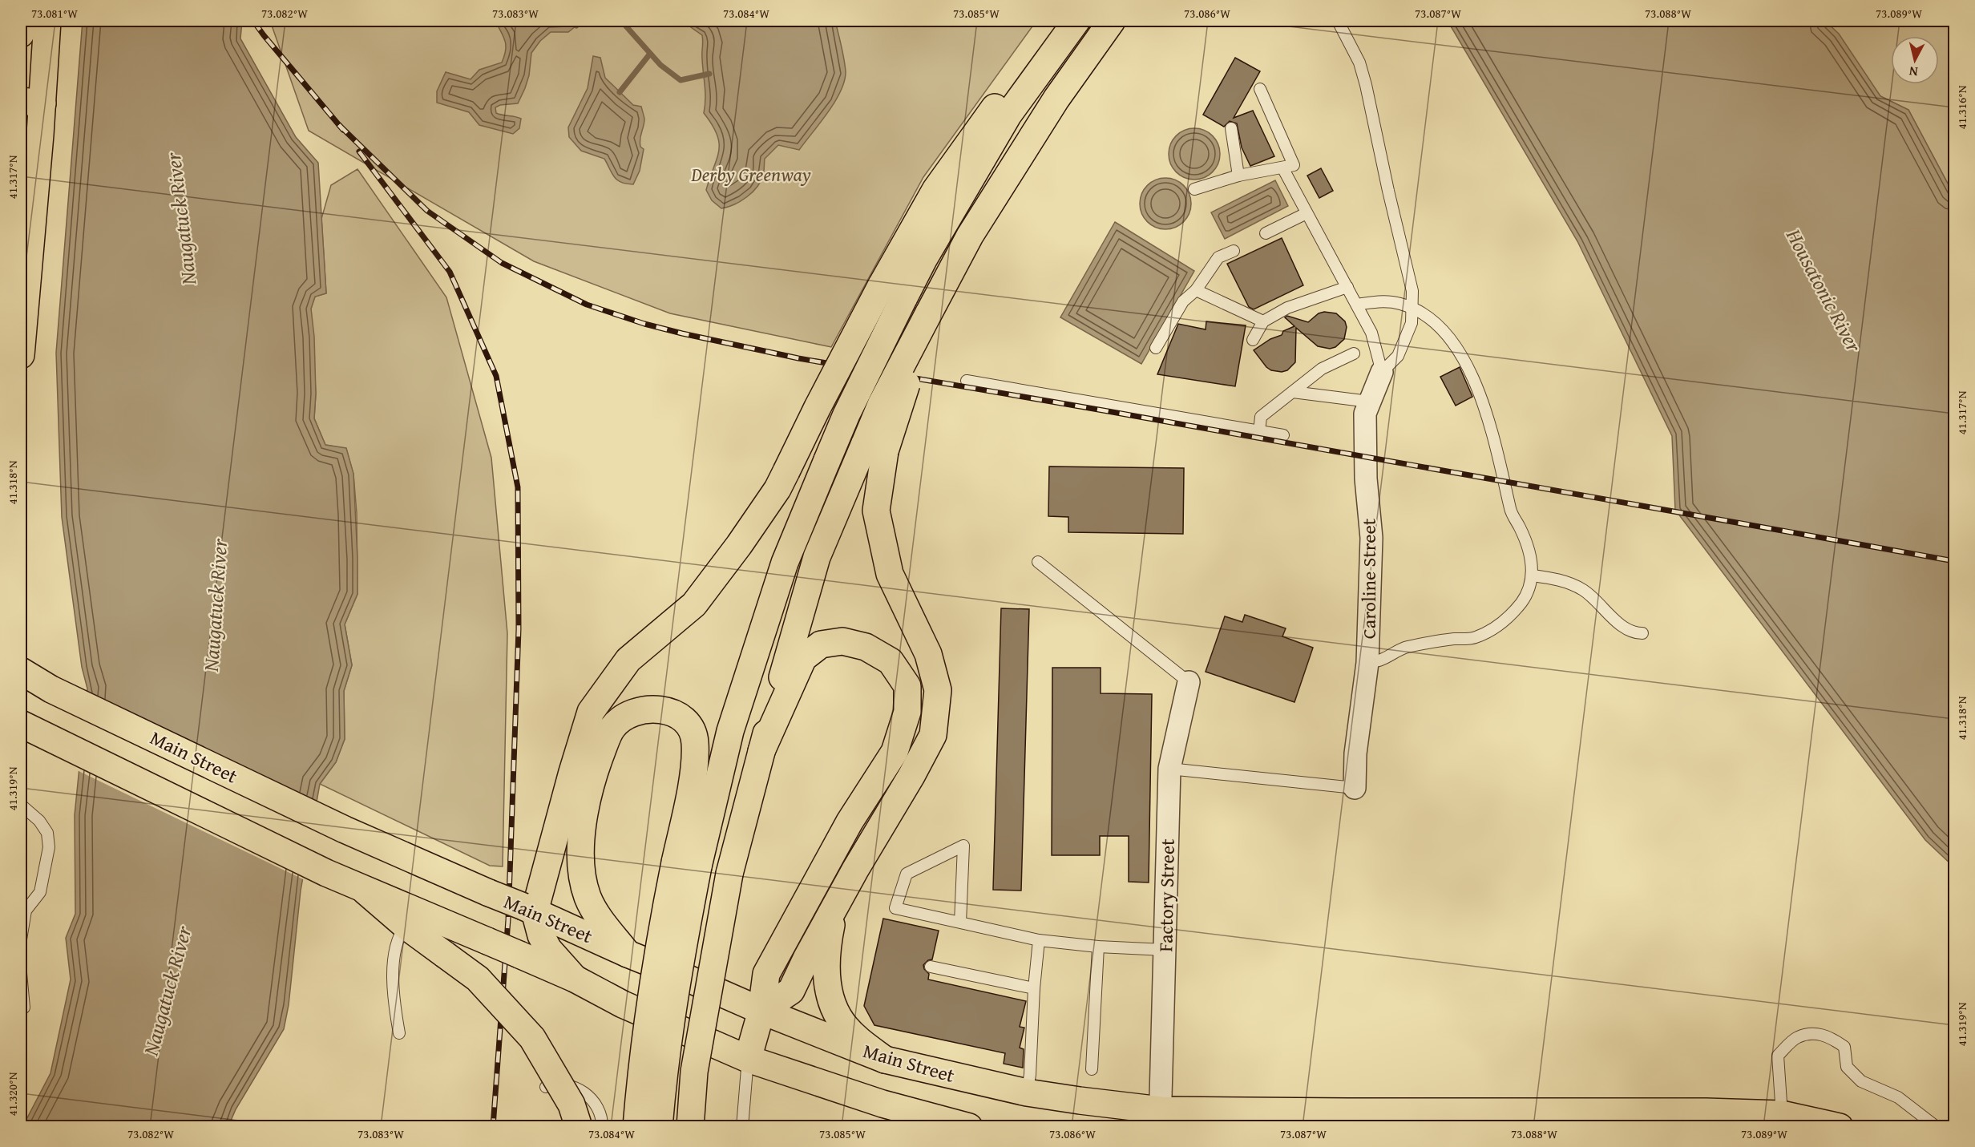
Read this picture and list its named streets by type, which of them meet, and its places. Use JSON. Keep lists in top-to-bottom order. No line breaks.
{"streets":{"main road":["Main Street"],"street":["Caroline Street","Factory Street"]},"crossings":[["Main Street","Factory Street"]],"water":["Naugatuck River","Housatonic River"],"parks":["Derby Greenway"],"north":"bottom","coordinates":["73.081°W","73.082°W","73.083°W","73.084°W","73.085°W","73.086°W","73.087°W","73.088°W","73.089°W","41.316°N","41.317°N","41.318°N","41.319°N","41.320°N"]}
